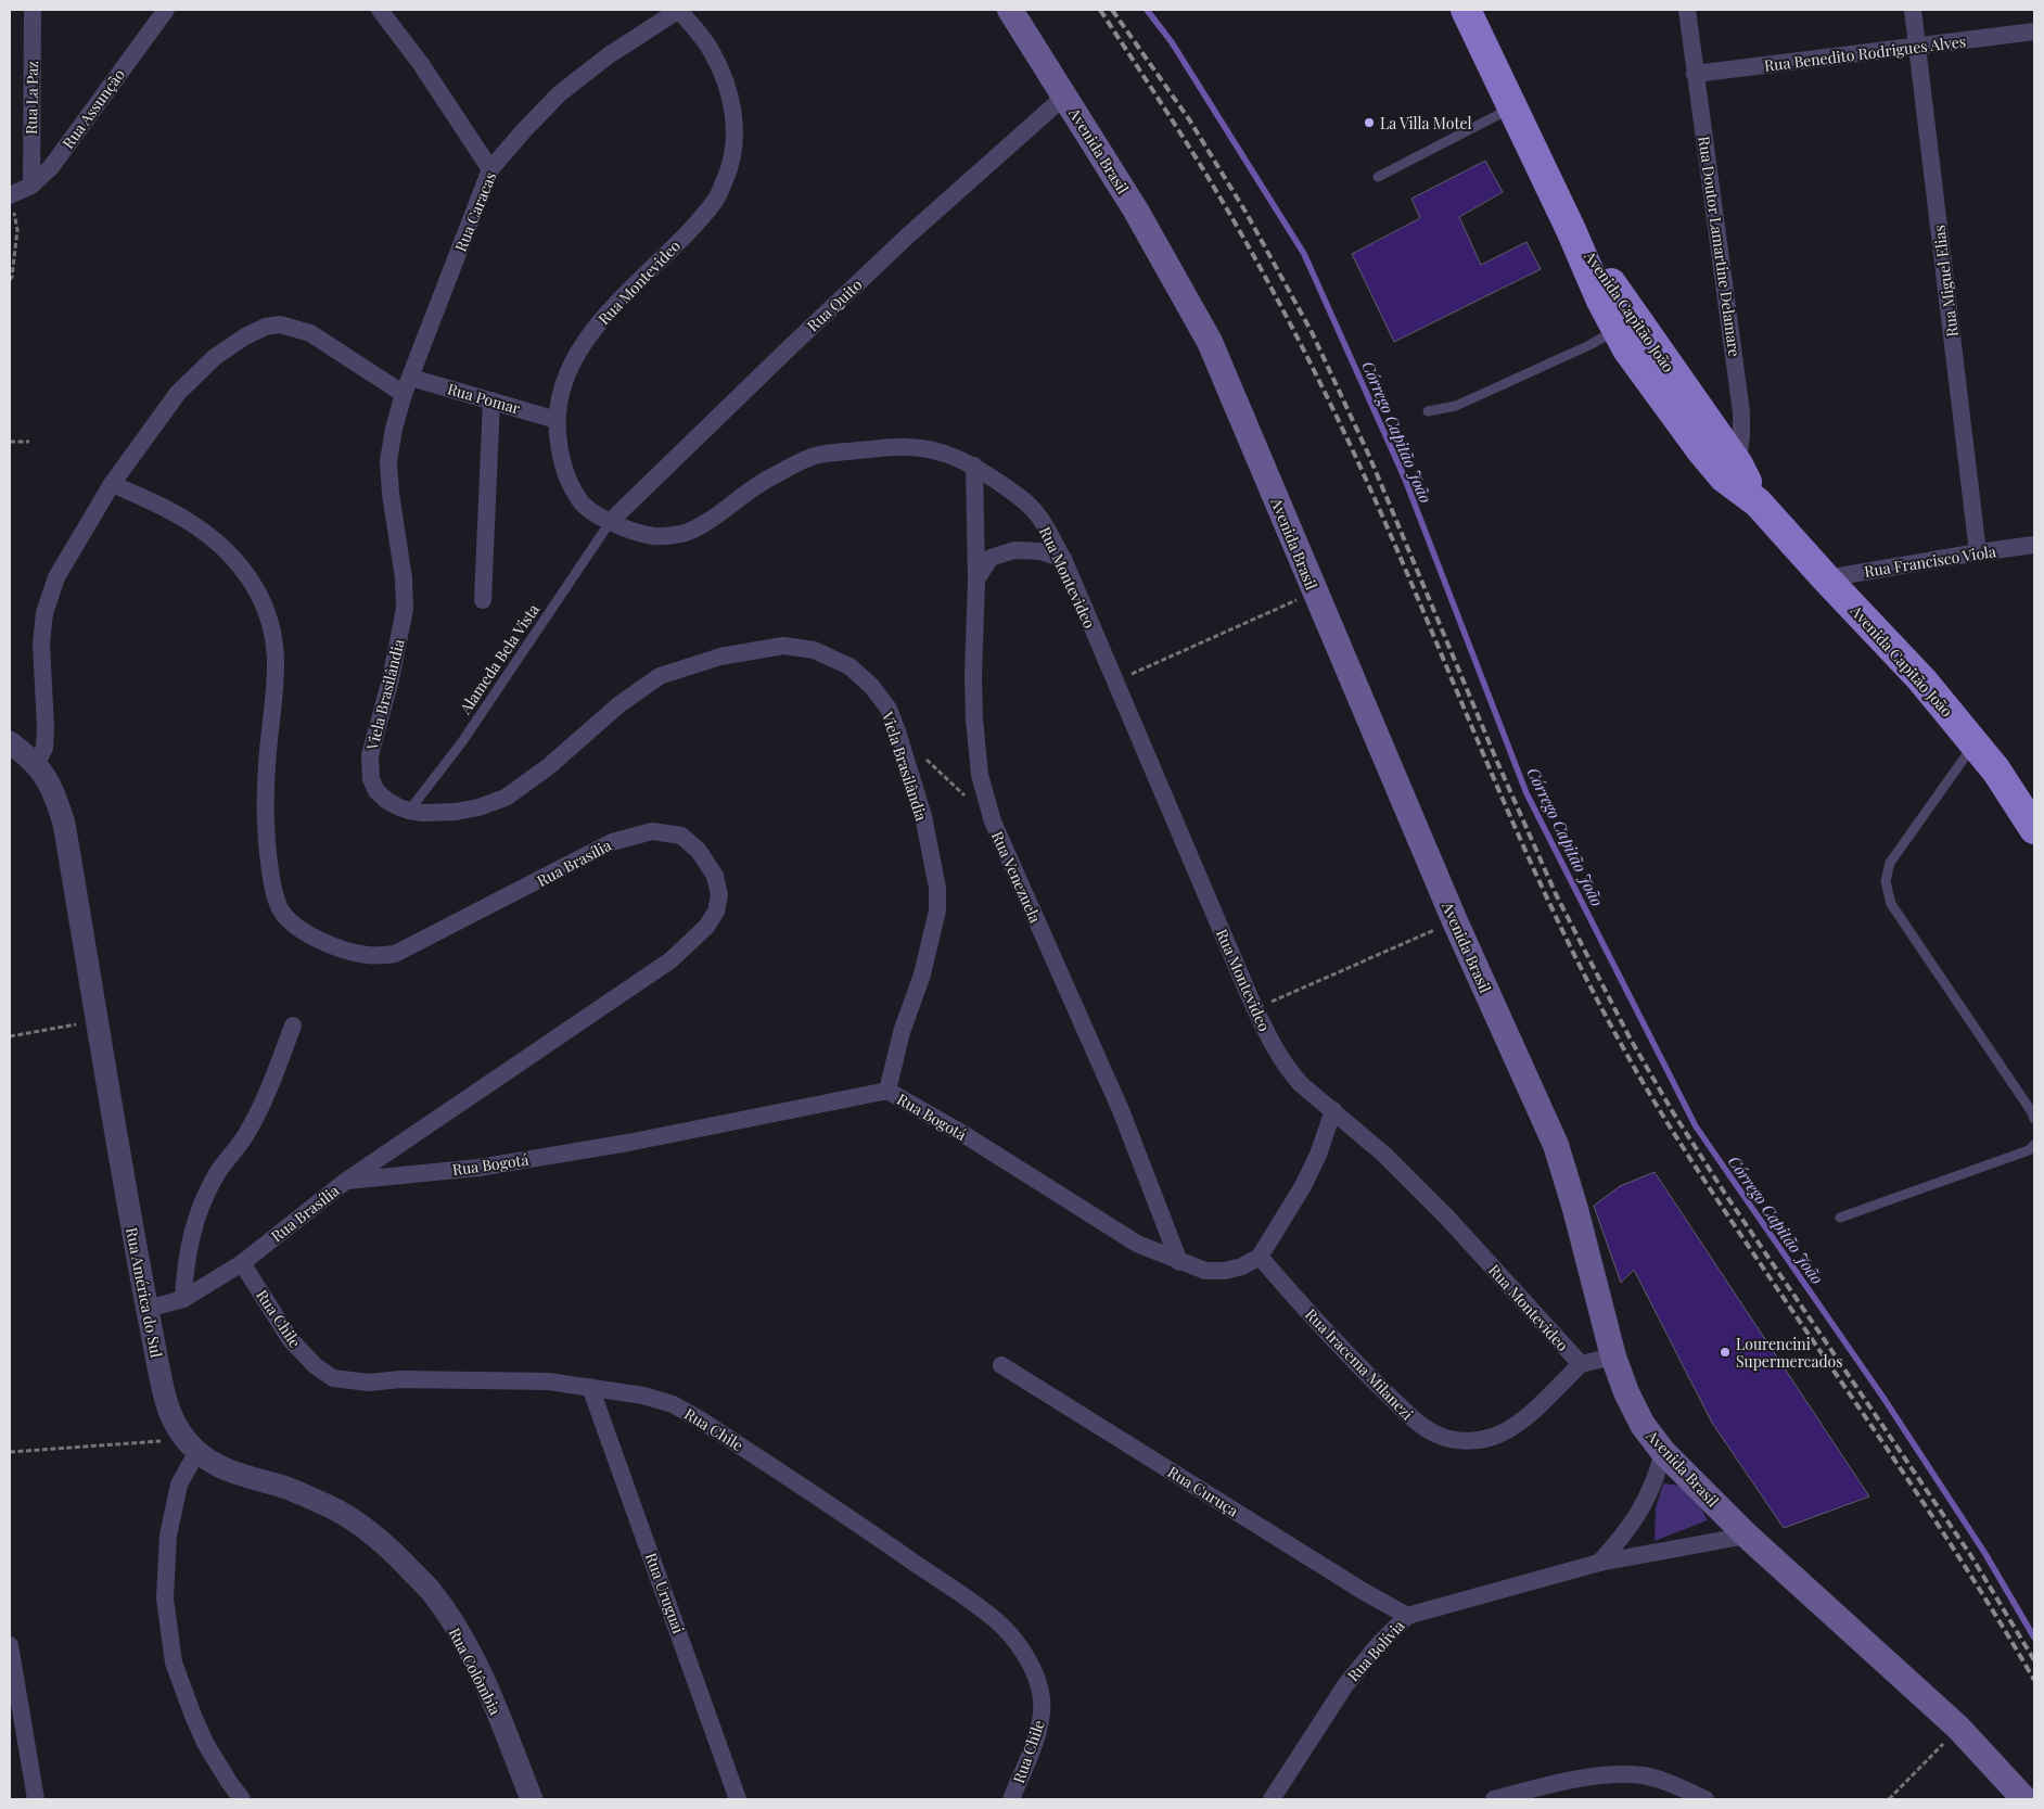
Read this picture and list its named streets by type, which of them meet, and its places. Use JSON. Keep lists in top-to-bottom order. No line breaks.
{"streets":{"highway":["Avenida Capitão João"],"main road":["Avenida Brasil"],"street":["Rua Benedito Rodrigues Alves","Rua La Paz","Rua Assunção","Rua Caracas","Rua Doutor Lamartine Delamare","Rua Miguel Elias","Rua Montevideo","Rua Quito","Rua Pomar","Rua Francisco Viola","Viela Brasilândia","Rua Brasília","Rua Venezuela","Rua Bogotá","Rua América do Sul","Rua Chile","Rua Iracema Milanezi","Rua Curuça","Rua Uruguai","Rua Bolívia","Rua Colômbia"],"lane":["Alameda Bela Vista"]},"crossings":[["Rua Benedito Rodrigues Alves","Rua Doutor Lamartine Delamare"],["Rua Benedito Rodrigues Alves","Rua Miguel Elias"],["Rua La Paz","Rua Assunção"],["Avenida Brasil","Rua Montevideo"],["Avenida Brasil","Rua Quito"],["Avenida Brasil","Rua Bolívia"],["Rua Caracas","Rua Montevideo"],["Rua Caracas","Rua Pomar"],["Rua Caracas","Viela Brasilândia"],["Rua Doutor Lamartine Delamare","Avenida Capitão João"],["Rua Miguel Elias","Rua Francisco Viola"],["Rua Montevideo","Rua Quito"],["Rua Montevideo","Rua Pomar"],["Rua Montevideo","Alameda Bela Vista"],["Rua Montevideo","Rua Venezuela"],["Rua Montevideo","Rua Iracema Milanezi"],["Rua Quito","Alameda Bela Vista"],["Avenida Capitão João","Rua Francisco Viola"],["Rua Pomar","Viela Brasilândia"],["Alameda Bela Vista","Viela Brasilândia"],["Viela Brasilândia","Rua Bogotá"],["Rua Brasília","Rua Bogotá"],["Rua Brasília","Rua América do Sul"],["Rua Brasília","Rua Chile"],["Rua Venezuela","Rua Bogotá"],["Rua Bogotá","Rua Iracema Milanezi"],["Rua América do Sul","Rua Colômbia"],["Rua Chile","Rua Uruguai"],["Rua Curuça","Rua Bolívia"]],"water":["Córrego Capitão João"],"places":["La Villa Motel","Lourencini Supermercados"]}
